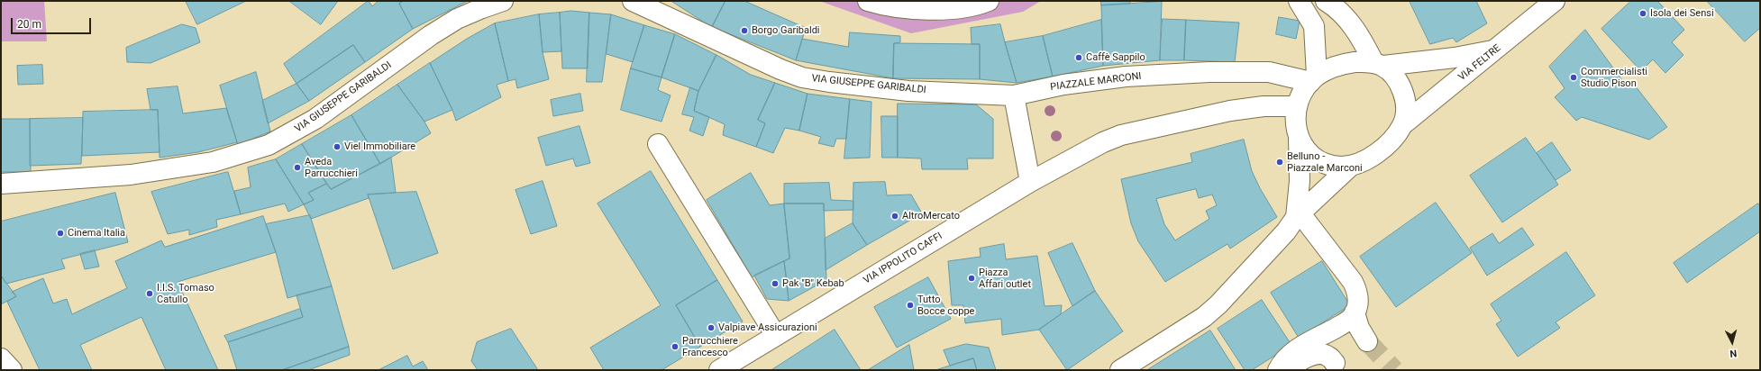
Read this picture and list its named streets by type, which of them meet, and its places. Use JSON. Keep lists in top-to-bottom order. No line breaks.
{"streets":{"street":["VIA FELTRE","PIAZZALE MARCONI","VIA GIUSEPPE GARIBALDI","VIA IPPOLITO CAFFI"]},"crossings":[["VIA FELTRE","PIAZZALE MARCONI"],["PIAZZALE MARCONI","VIA GIUSEPPE GARIBALDI"]],"places":["Isola dei Sensi","Borgo Garibaldi","Caffè Sappilo","Commercialisti Studio Pison","Viel Immobiliare","Belluno - Piazzale Marconi","Aveda Parrucchieri","AltroMercato","Cinema Italia","Piazza Affari outlet","Pak \"B\" Kebab","I.I.S. Tomaso Catullo","Tutto Bocce coppe","Valpiave Assicurazioni","Parrucchiere Francesco"],"scale_bar":"20 m","north":"bottom"}
